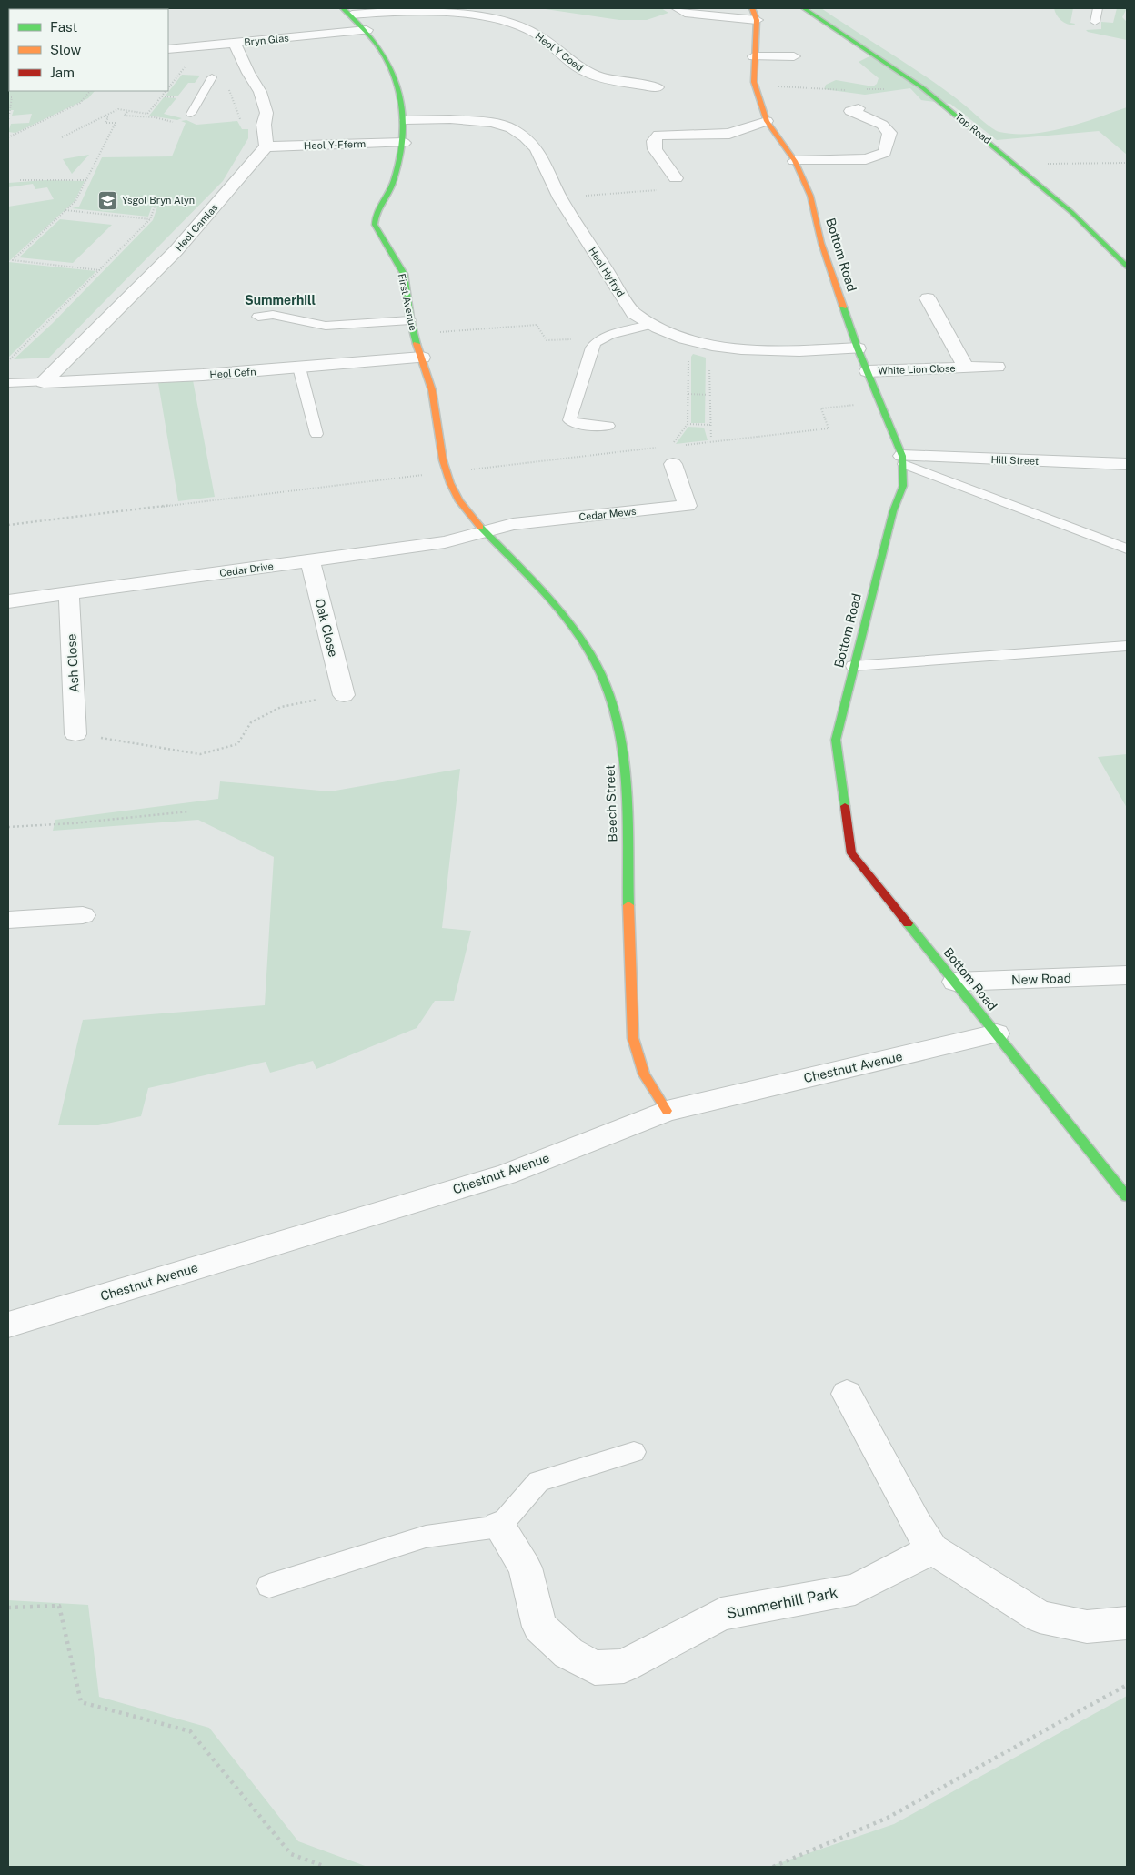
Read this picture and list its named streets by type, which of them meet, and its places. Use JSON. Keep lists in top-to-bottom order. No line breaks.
{"streets":{"street":["Bryn Glas","Heol Y Coed","Top Road","Heol-Y-Fferm","Heol Camlas","Bottom Road","Heol Hyfryd","First Avenue","White Lion Close","Heol Cefn","Hill Street","Cedar Mews","Cedar Drive","Oak Close","Ash Close","Beech Street","New Road","Chestnut Avenue","Summerhill Park"]},"crossings":[["Bryn Glas","First Avenue"],["Heol Y Coed","First Avenue"],["Heol-Y-Fferm","Heol Camlas"],["Heol-Y-Fferm","First Avenue"],["Heol Camlas","Heol Cefn"],["Bottom Road","Heol Hyfryd"],["Bottom Road","White Lion Close"],["Bottom Road","Hill Street"],["Bottom Road","New Road"],["Bottom Road","Chestnut Avenue"],["Heol Hyfryd","First Avenue"],["First Avenue","Heol Cefn"],["First Avenue","Cedar Mews"],["First Avenue","Cedar Drive"],["First Avenue","Beech Street"],["Cedar Mews","Cedar Drive"],["Cedar Mews","Beech Street"],["Cedar Drive","Oak Close"],["Cedar Drive","Ash Close"],["Cedar Drive","Beech Street"],["Beech Street","Chestnut Avenue"]],"districts":["Summerhill"],"places":{"school or university":["Ysgol Bryn Alyn"]},"legend":["Fast","Slow","Jam"]}
